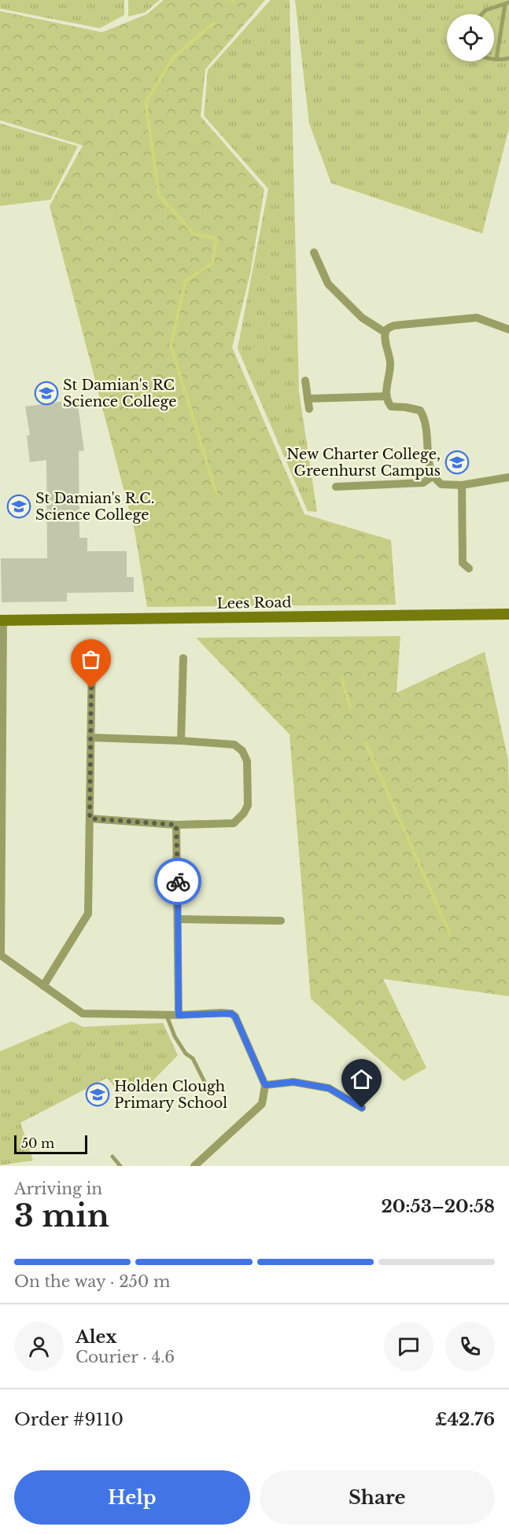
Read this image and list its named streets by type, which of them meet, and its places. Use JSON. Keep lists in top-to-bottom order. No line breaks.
{"streets":{"main road":["Lees Road"]},"places":{"school or university":["St Damian's RC Science College","New Charter College, Greenhurst Campus","St Damian's R.C. Science College","Holden Clough Primary School"]},"scale_bar":"50 m","page":{"scale":"50 m","heading":["3 min","Arriving in","20:53–20:58"],"panel":["Alex","Courier · 4.6","Order #9110","£42.76"],"bar":"On the way · 250 m","buttons":["Help","Share"]}}
